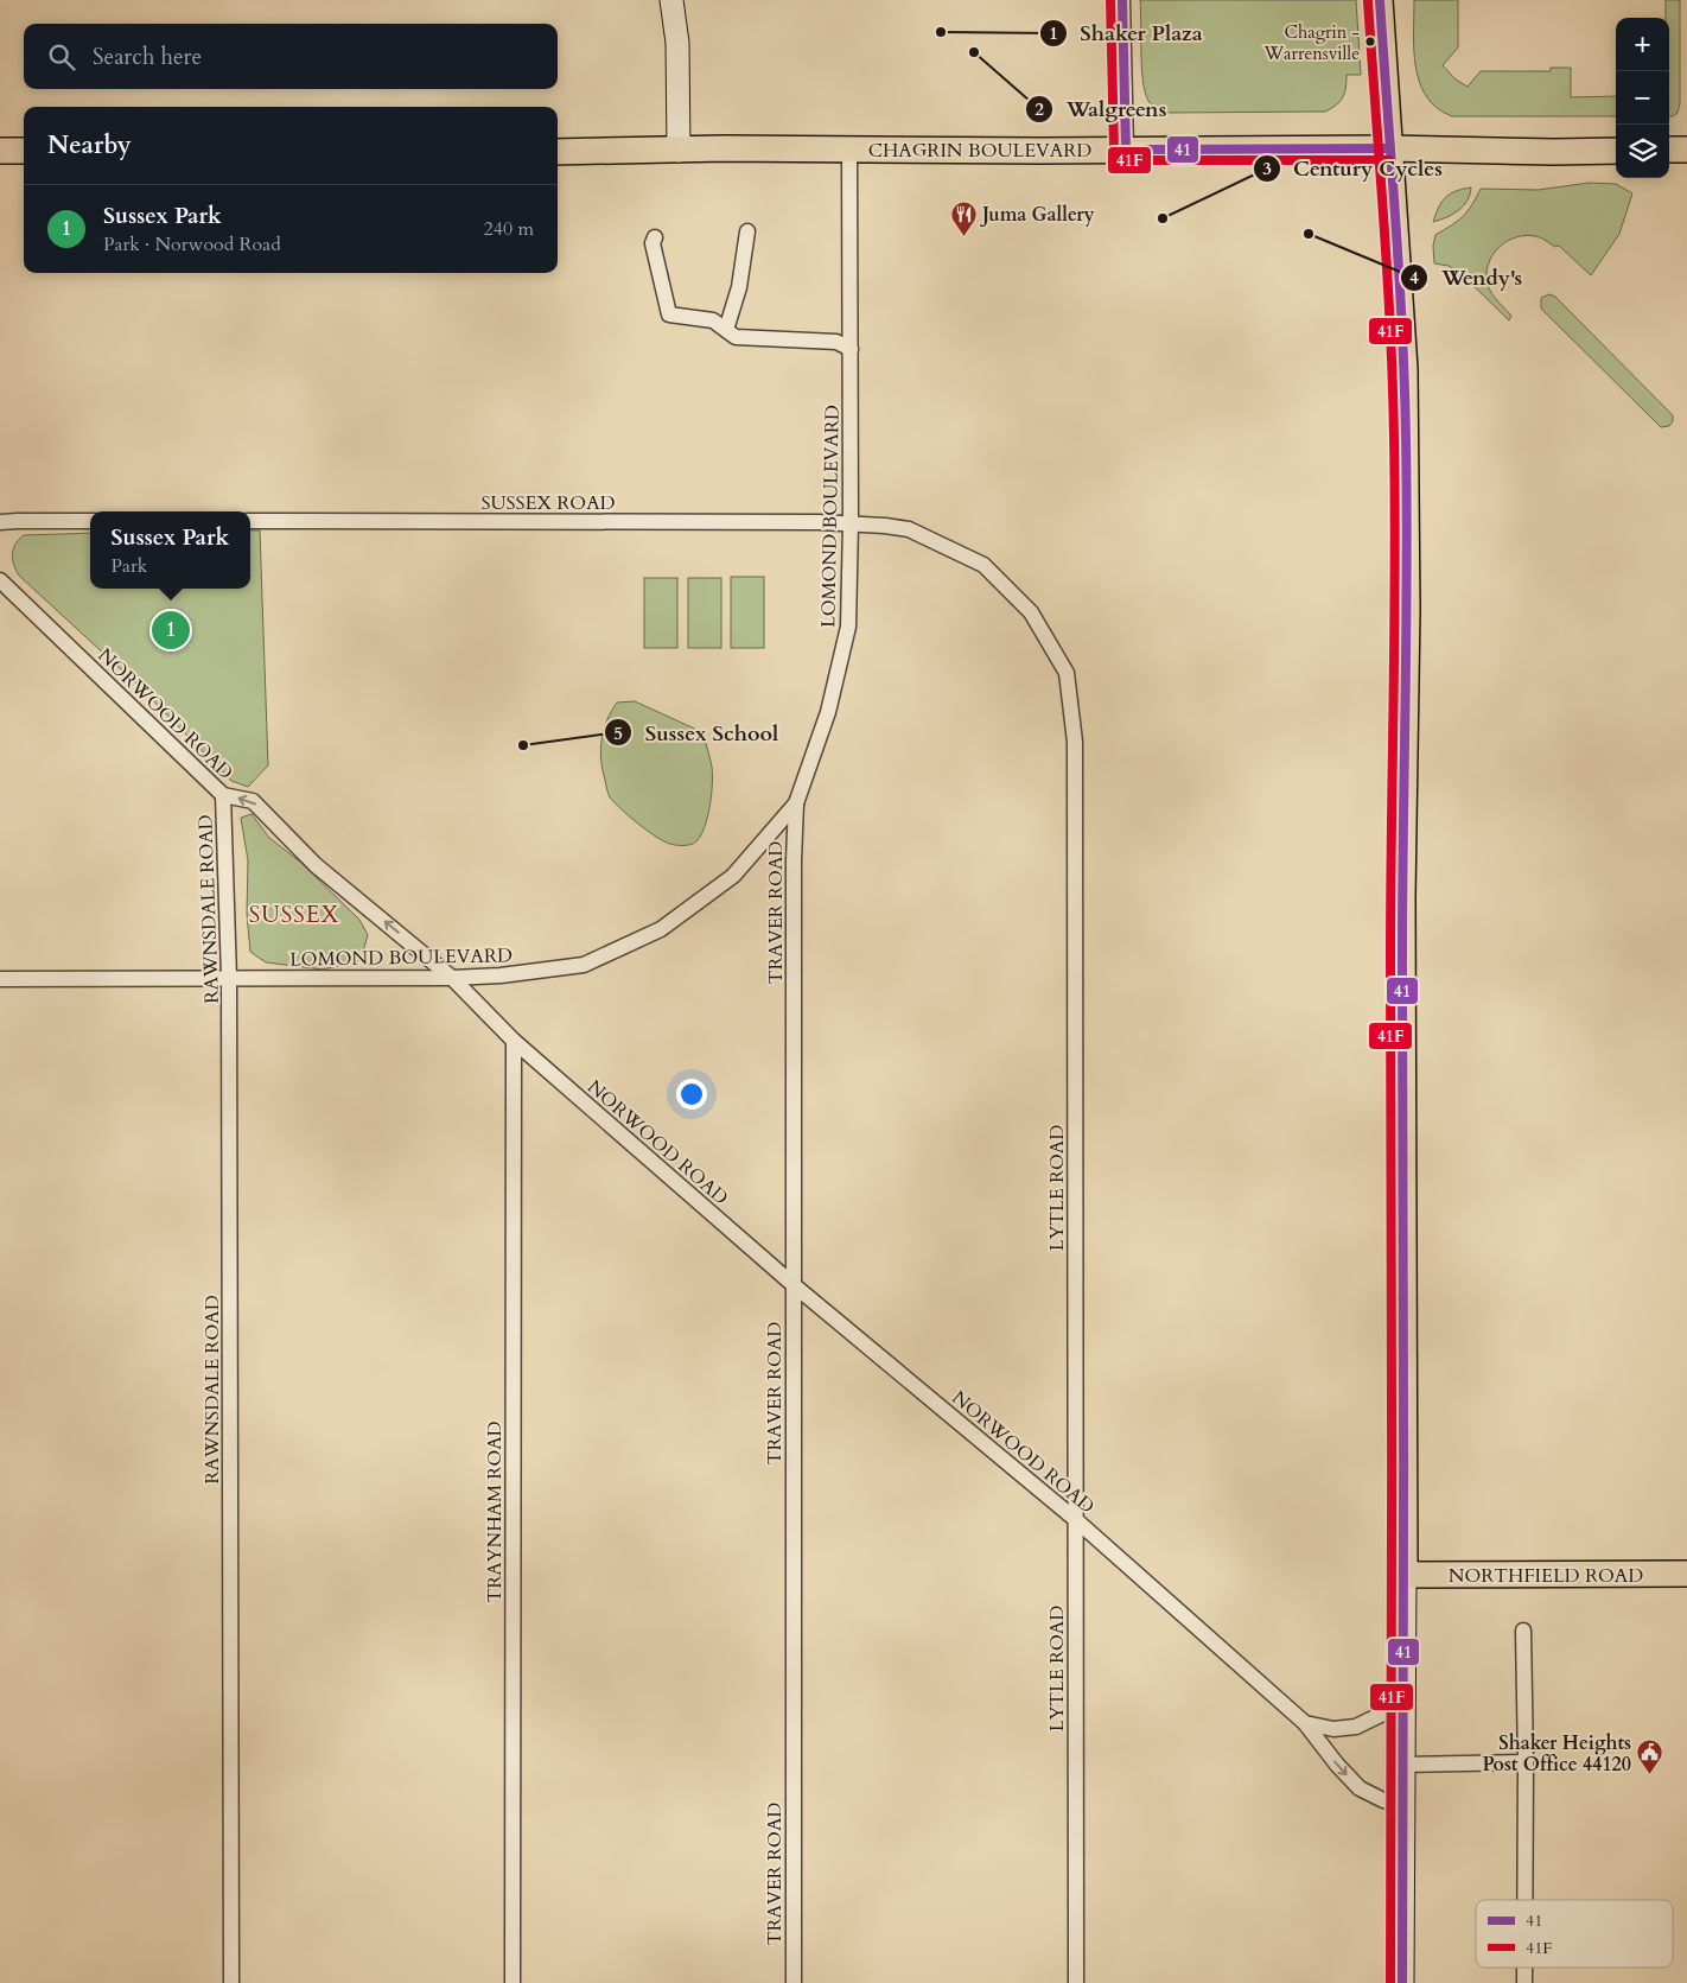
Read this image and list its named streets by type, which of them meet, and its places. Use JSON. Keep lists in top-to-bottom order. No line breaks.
{"streets":{"main road":["CHAGRIN BOULEVARD","NORTHFIELD ROAD"],"street":["SUSSEX ROAD","LOMOND BOULEVARD","NORWOOD ROAD","RAWNSDALE ROAD","TRAVER ROAD","LYTLE ROAD","TRAYNHAM ROAD"]},"crossings":[["CHAGRIN BOULEVARD","LOMOND BOULEVARD"],["SUSSEX ROAD","LOMOND BOULEVARD"],["SUSSEX ROAD","LYTLE ROAD"],["LOMOND BOULEVARD","NORWOOD ROAD"],["LOMOND BOULEVARD","RAWNSDALE ROAD"],["LOMOND BOULEVARD","TRAVER ROAD"],["LOMOND BOULEVARD","LYTLE ROAD"],["NORWOOD ROAD","RAWNSDALE ROAD"],["NORWOOD ROAD","TRAVER ROAD"],["NORWOOD ROAD","LYTLE ROAD"],["NORWOOD ROAD","TRAYNHAM ROAD"]],"districts":["SUSSEX"],"places":{"other":["Shaker Plaza","Chagrin - Warrensville","Walgreens","Century Cycles","Wendy's","Sussex School"],"restaurant":["Juma Gallery"],"public building":["Shaker Heights Post Office 44120"]},"lines":["transit line 41","transit line 41F"],"legend":["41","41F"],"page":{"map_buttons":["+","−"],"search":"Search here","heading":"Nearby","list":[{"mark":"1","name":"Sussex Park","note":"Park · Norwood Road","value":"240 m"}],"popup":["Sussex Park","Park"],"pins":"1"}}
